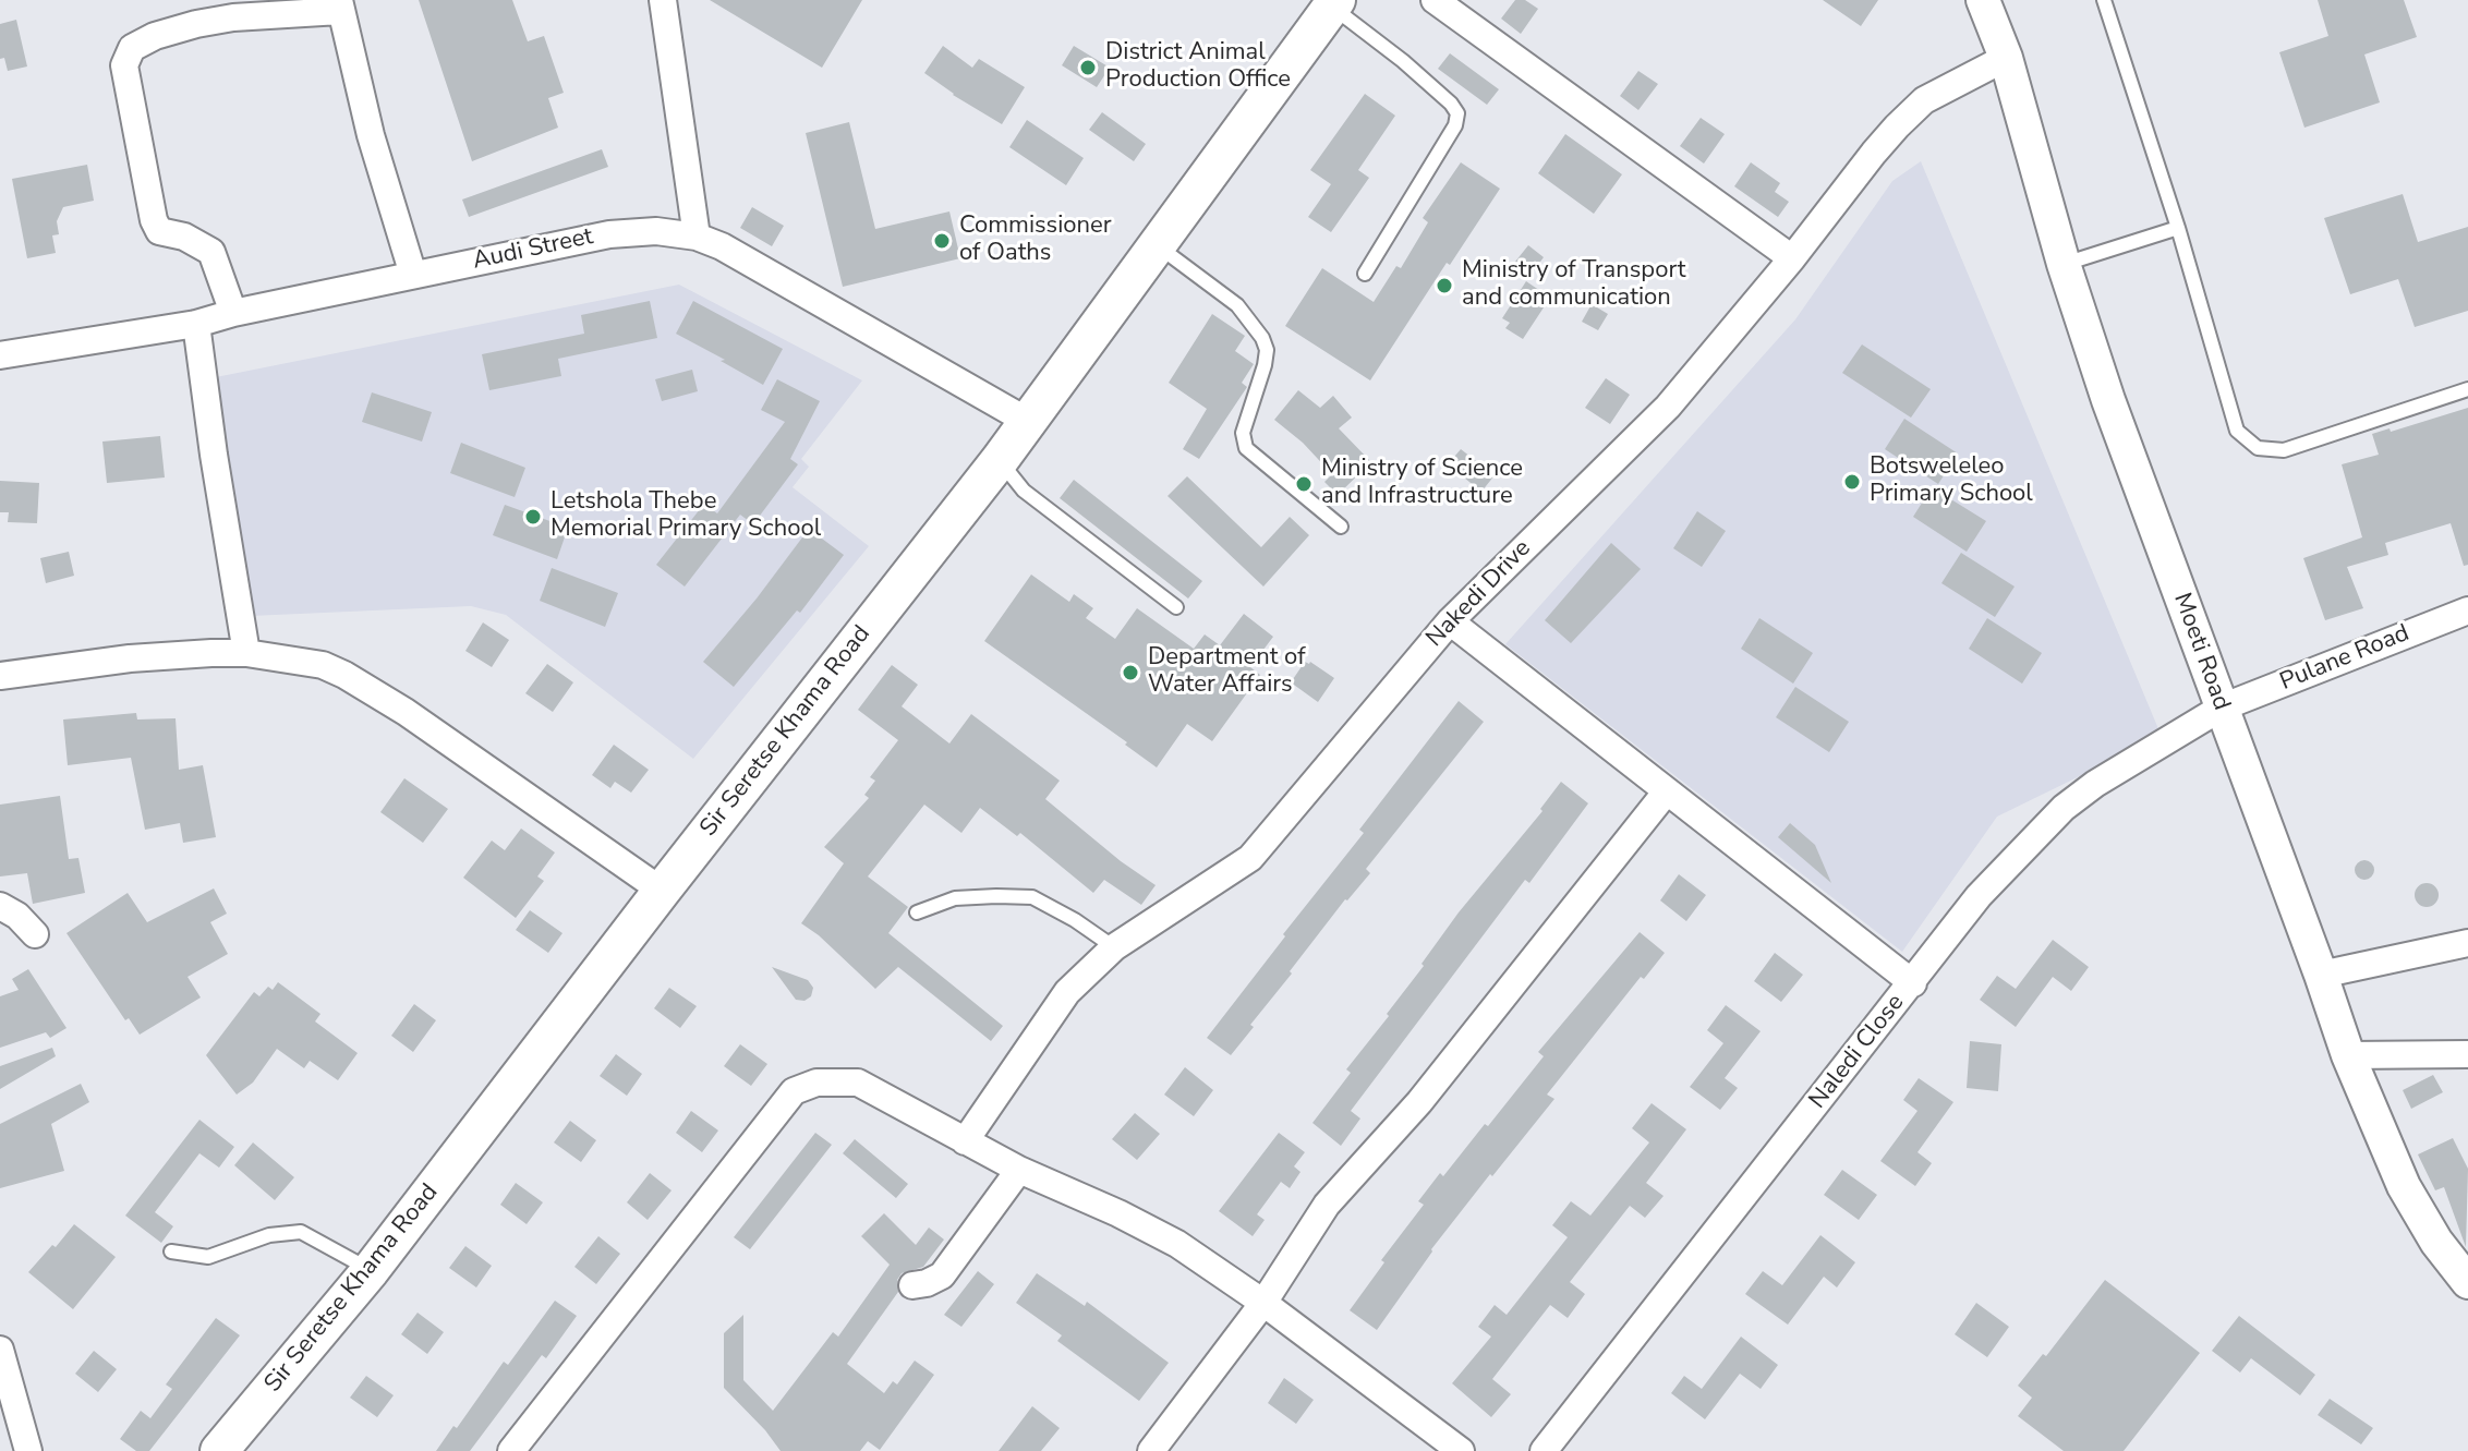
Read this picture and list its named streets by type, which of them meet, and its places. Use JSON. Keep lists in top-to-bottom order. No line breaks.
{"streets":{"main road":["Sir Seretse Khama Road"],"street":["Audi Street","Nakedi Drive","Moeti Road","Pulane Road","Naledi Close"]},"crossings":[["Audi Street","Sir Seretse Khama Road"],["Nakedi Drive","Moeti Road"],["Moeti Road","Pulane Road"],["Moeti Road","Naledi Close"],["Pulane Road","Naledi Close"]],"places":["District Animal Production Office","Commissioner of Oaths","Ministry of Transport and communication","Botsweleleo Primary School","Ministry of Science and Infrastructure","Letshola Thebe Memorial Primary School","Department of Water Affairs"]}
